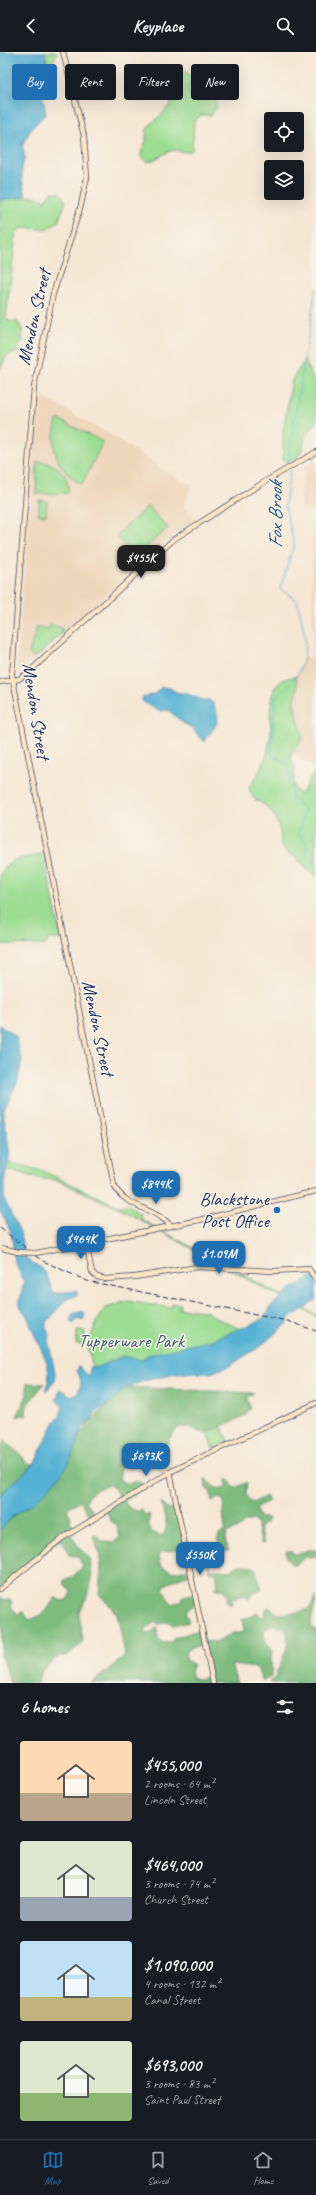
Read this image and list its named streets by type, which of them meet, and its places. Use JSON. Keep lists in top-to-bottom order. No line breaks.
{"streets":{"street":["Mendon Street"]},"water":["Fox Brook"],"parks":["Tupperware Park"],"places":["Blackstone Post Office"],"page":{"header":"Keyplace","chip":["Buy","Rent","Filters","New"],"price":["$455K","$844K","$464K","$1.09M","$693K","$550K"],"heading":"6 homes","list":[{"name":"$455,000","note":"2 rooms · 64 m² · Lincoln Street"},{"name":"$464,000","note":"3 rooms · 74 m² · Church Street"},{"name":"$1,090,000","note":"4 rooms · 132 m² · Canal Street"},{"name":"$693,000","note":"3 rooms · 83 m² · Saint Paul Street"}],"tabs":["Map","Saved","Home"]}}
